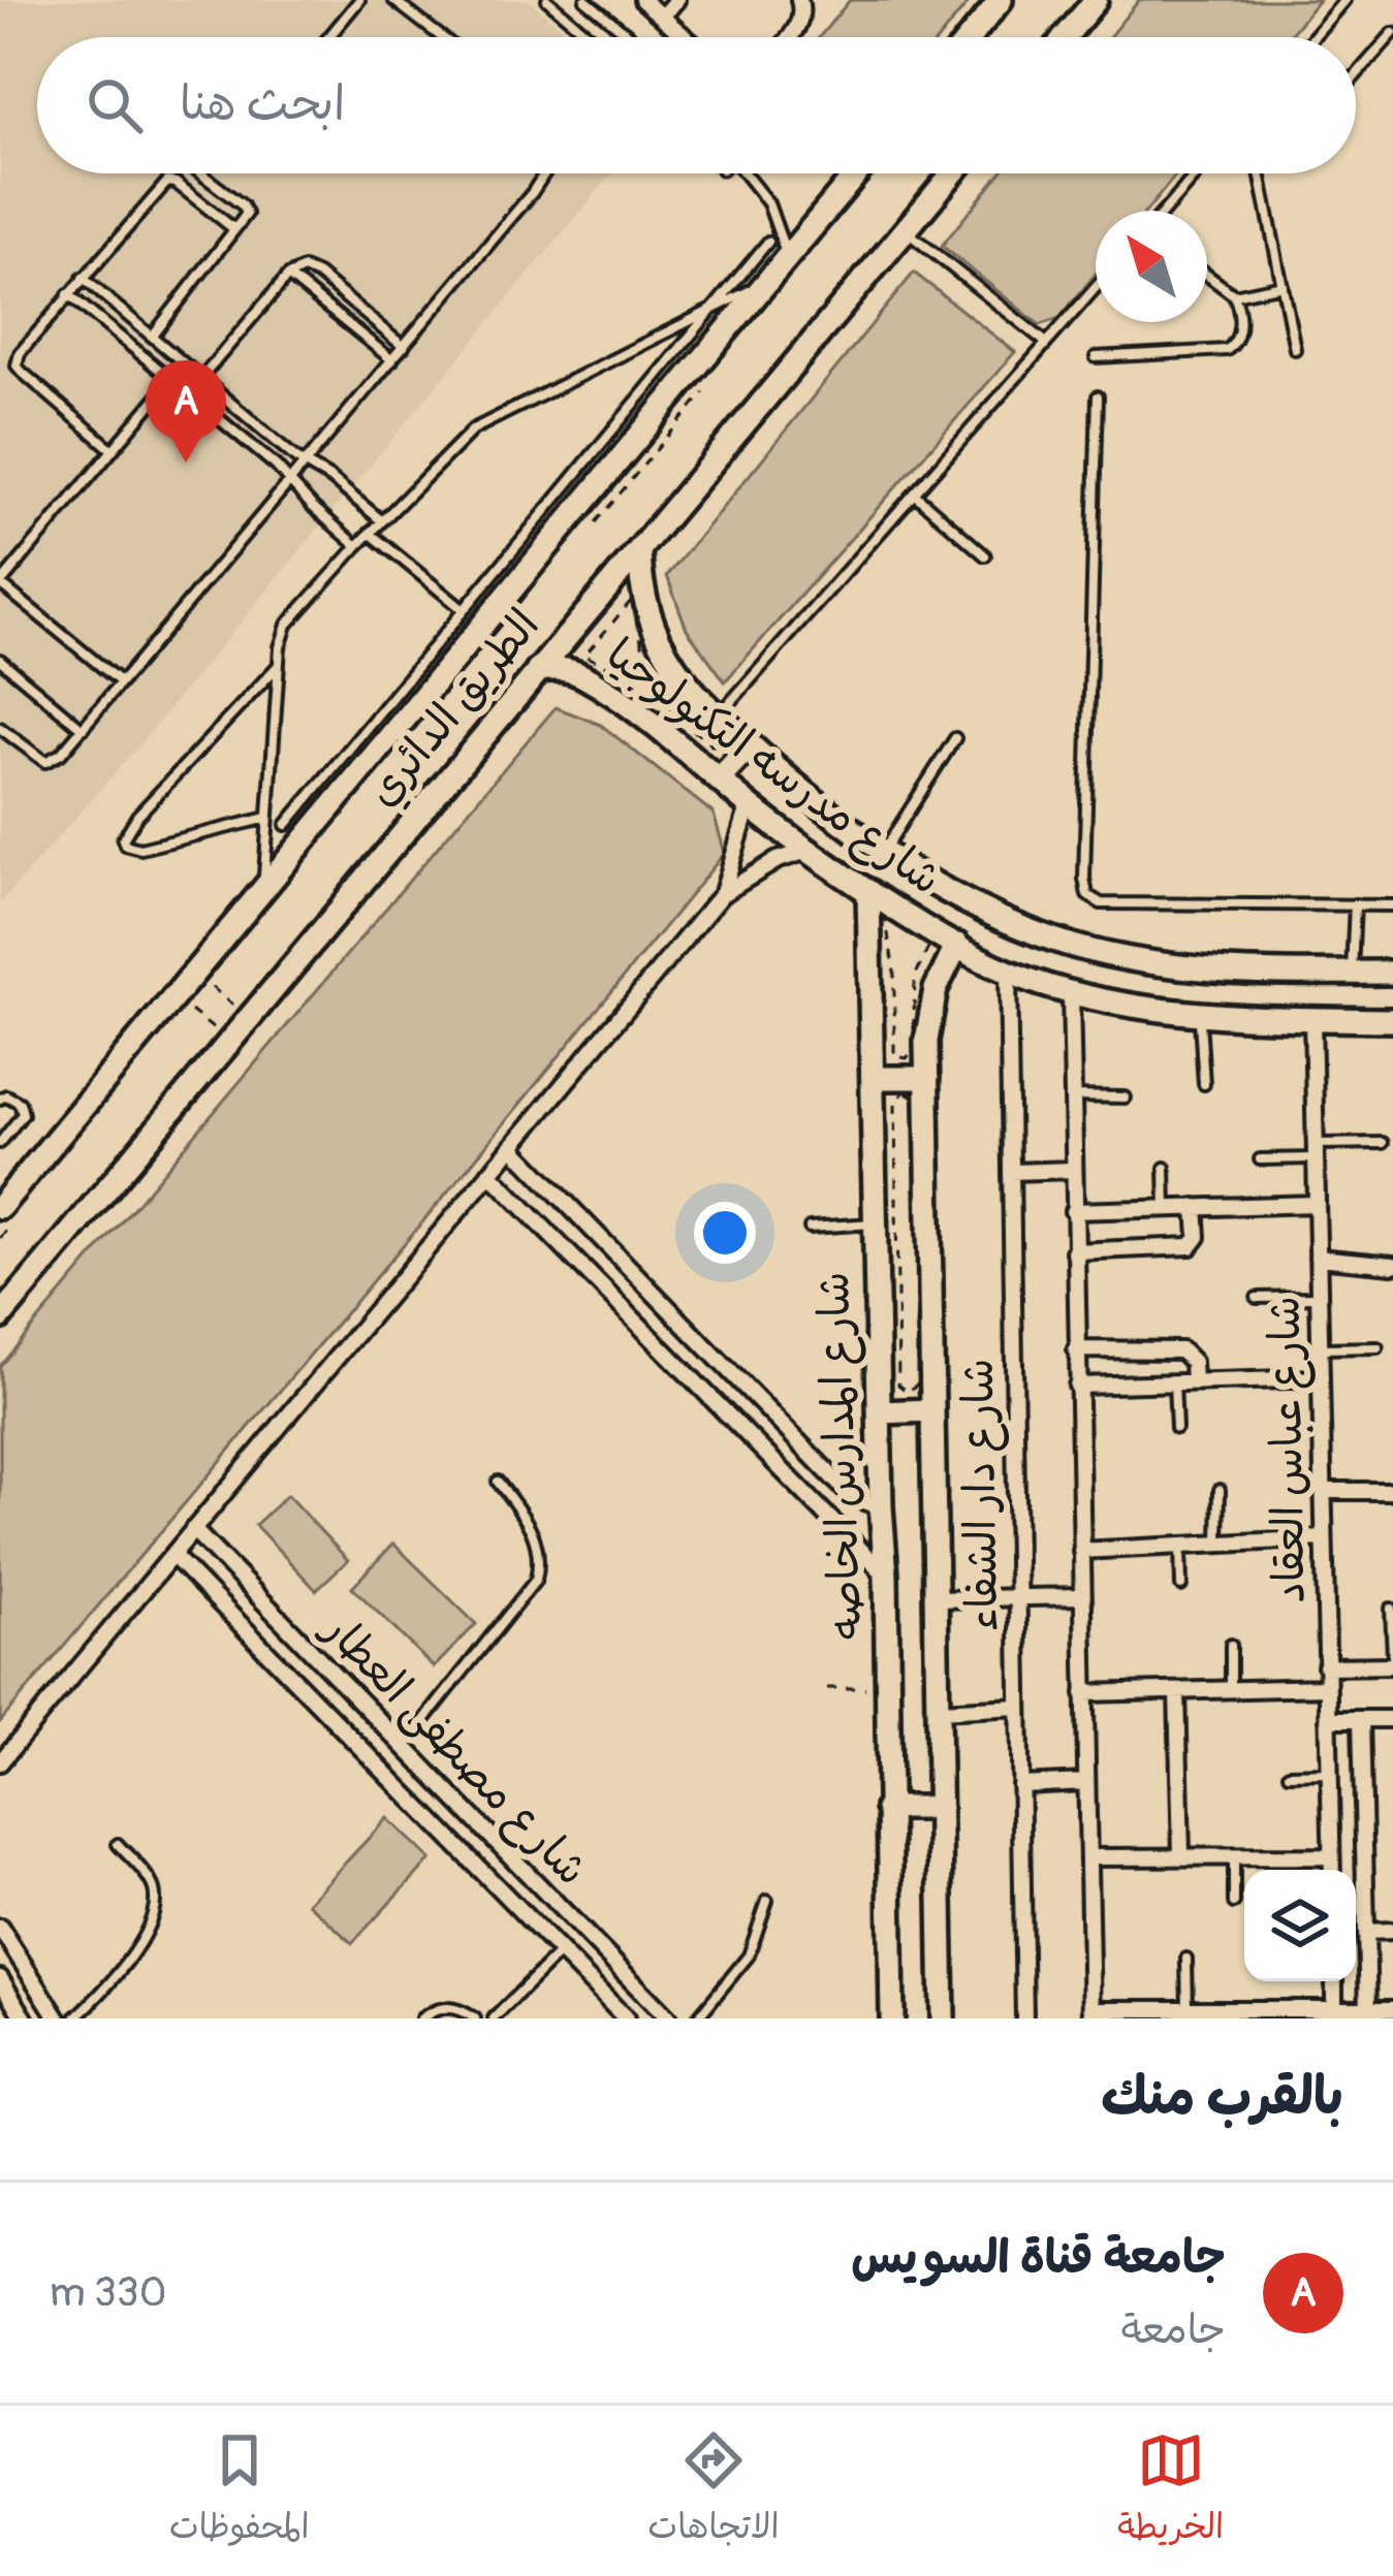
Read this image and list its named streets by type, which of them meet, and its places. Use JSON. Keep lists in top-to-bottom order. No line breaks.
{"streets":{"street":["الطريق الدائري","شارع مدرسه التكنولوجيا","شارع عباس العقاد","شارع المدارس الخاصه","شارع دار الشفاء","شارع مصطفى العطار"]},"crossings":[["الطريق الدائري","شارع مدرسه التكنولوجيا"],["شارع مدرسه التكنولوجيا","شارع عباس العقاد"],["شارع مدرسه التكنولوجيا","شارع المدارس الخاصه"],["شارع مدرسه التكنولوجيا","شارع دار الشفاء"]],"north":"top left","page":{"search":"ابحث هنا","pins":"A","heading":"بالقرب منك","list":[{"mark":"A","name":"جامعة قناة السويس","note":"جامعة","value":"330 m"}],"nav":["الخريطة","الاتجاهات","المحفوظات"]}}
